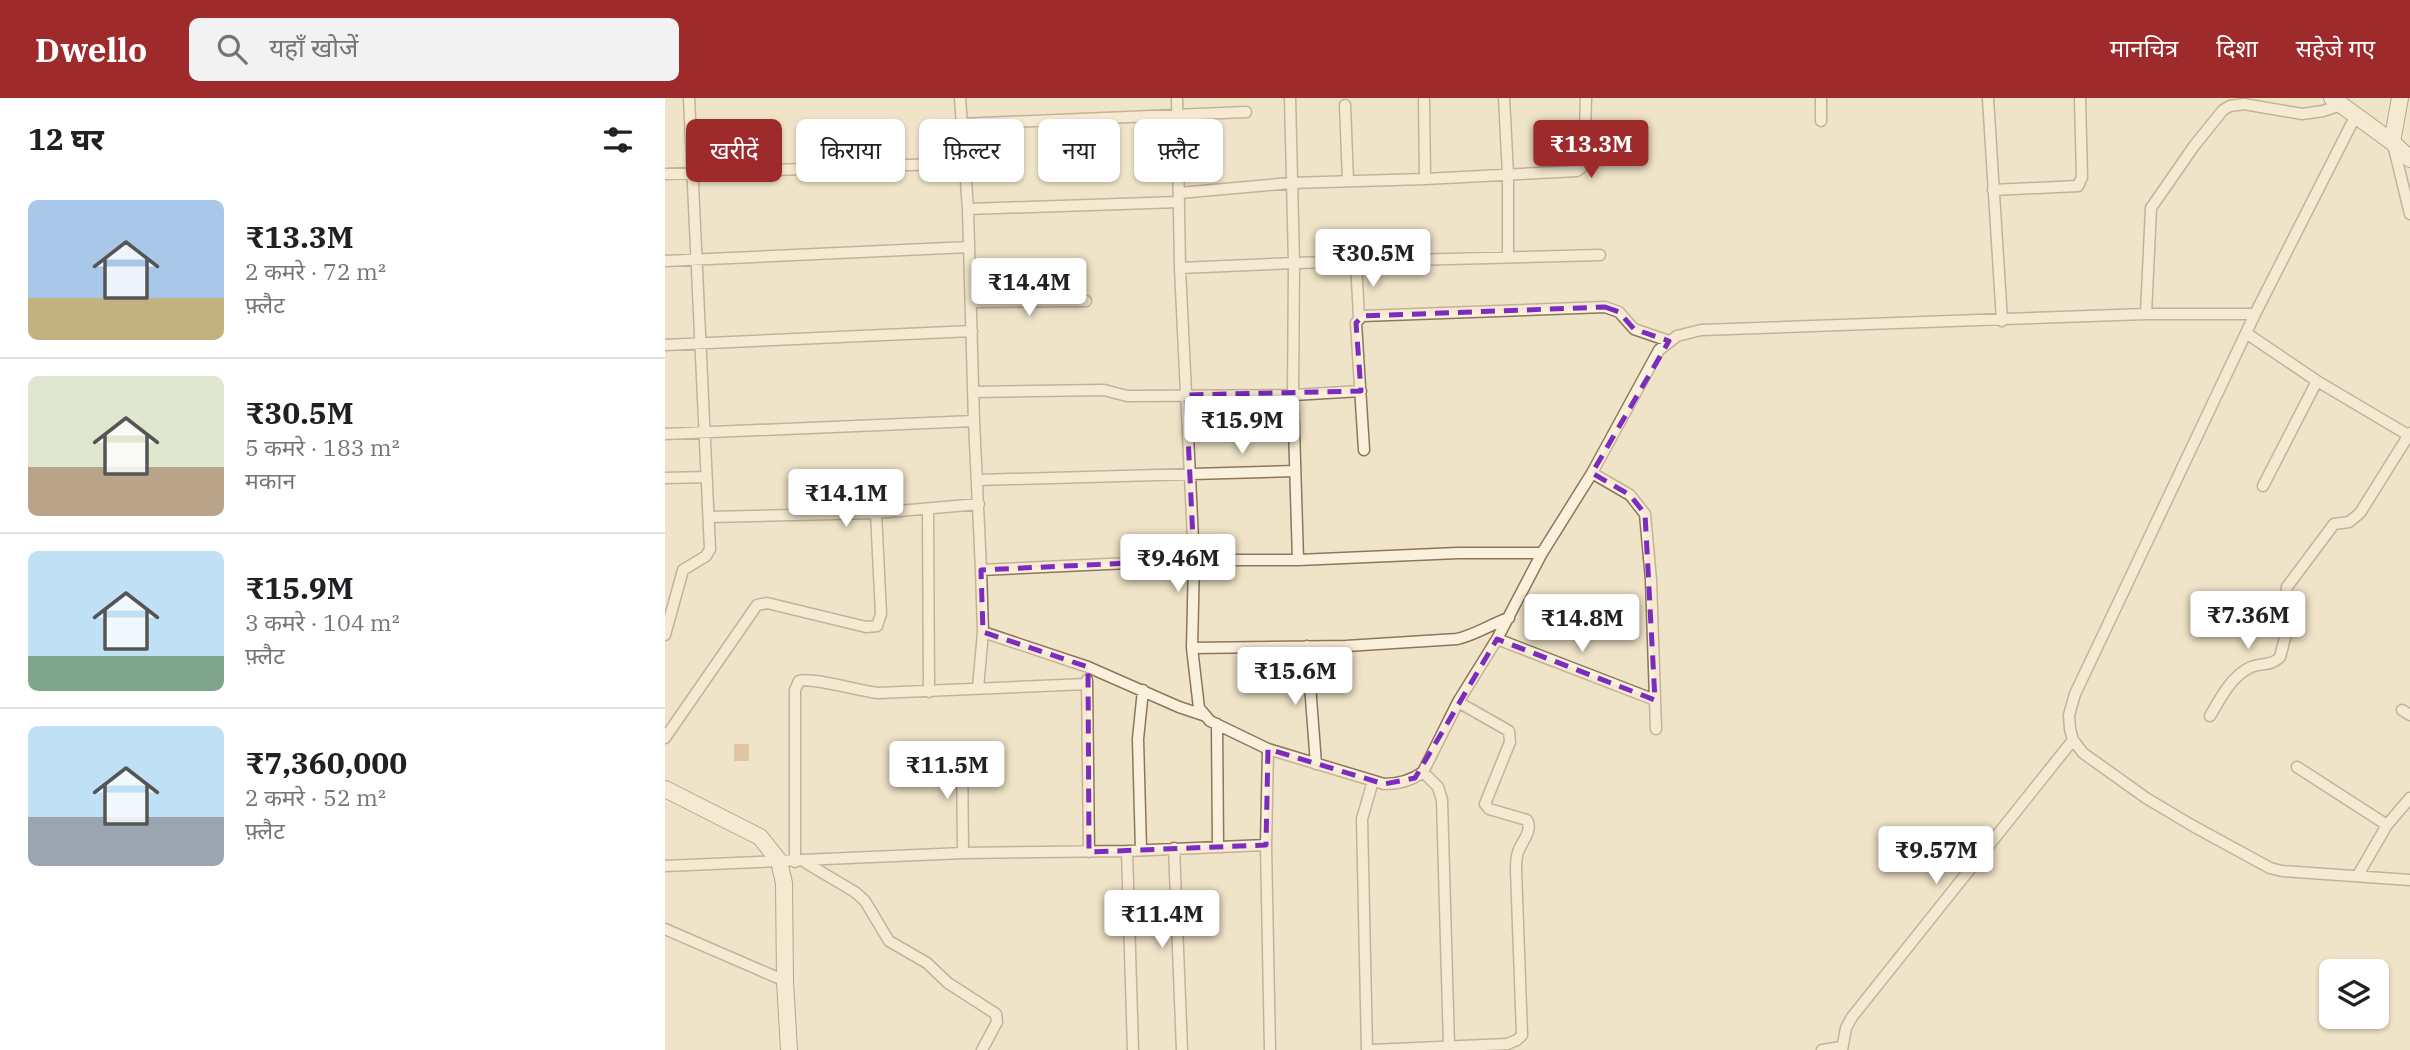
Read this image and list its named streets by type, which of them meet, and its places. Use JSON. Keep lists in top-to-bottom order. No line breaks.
{"page":{"header":"Dwello","search":"यहाँ खोजें","nav":["मानचित्र","दिशा","सहेजे गए"],"heading":"12 घर","chip":["खरीदें","किराया","फ़िल्टर","नया","फ़्लैट"],"price":["₹13.3M","₹30.5M","₹14.4M","₹15.9M","₹14.1M","₹9.46M","₹7.36M","₹14.8M","₹15.6M","₹11.5M","₹9.57M","₹11.4M"],"list":[{"name":"₹13.3M","note":"2 कमरे · 72 m² · फ़्लैट"},{"name":"₹30.5M","note":"5 कमरे · 183 m² · मकान"},{"name":"₹15.9M","note":"3 कमरे · 104 m² · फ़्लैट"},{"name":"₹7,360,000","note":"2 कमरे · 52 m² · फ़्लैट"}]}}
